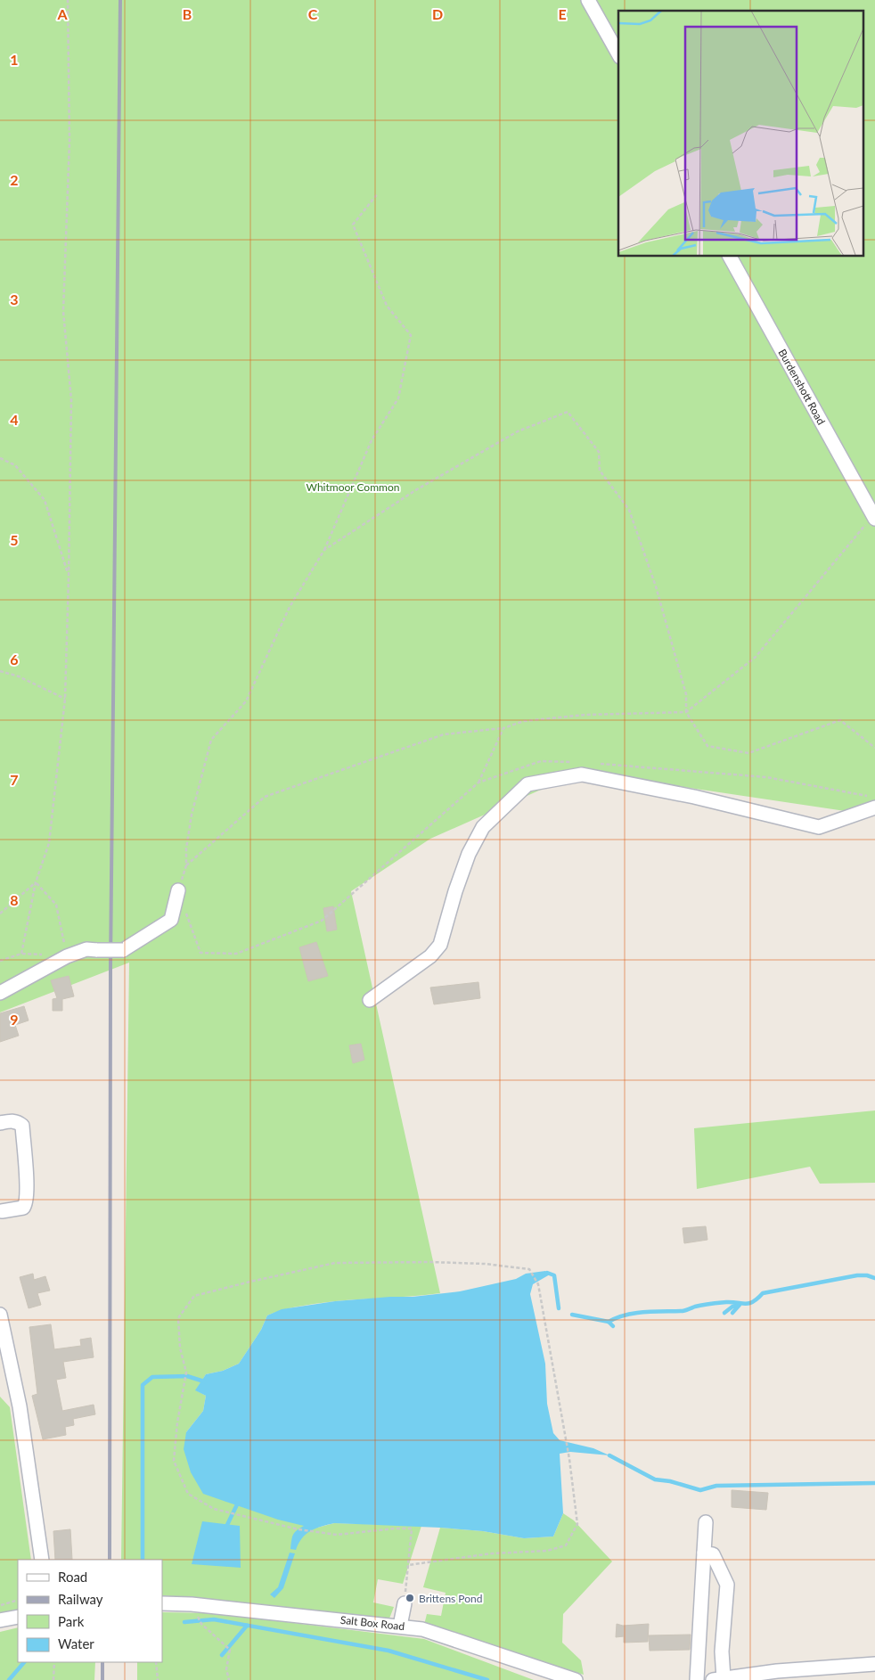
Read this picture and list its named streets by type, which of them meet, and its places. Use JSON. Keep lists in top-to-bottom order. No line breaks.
{"streets":{"street":["Burdenshott Road","Salt Box Road"]},"parks":["Whitmoor Common"],"places":["Brittens Pond"],"legend":["Road","Railway","Park","Water"],"grid":{"columns":["A","B","C","D","E"],"rows":["1","2","3","4","5","6","7","8","9"]}}
